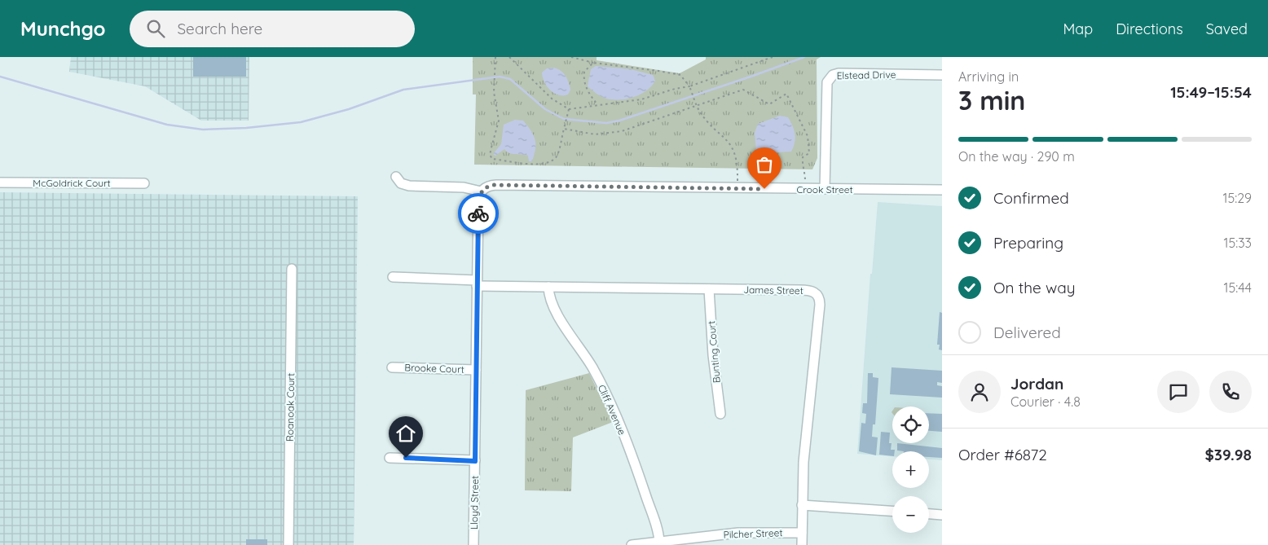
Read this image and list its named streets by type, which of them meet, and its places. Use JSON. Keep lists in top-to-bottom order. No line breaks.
{"streets":{"street":["Elstead Drive","McGoldrick Court","Crook Street","James Street","Bunting Court","Brooke Court","Roanoak Court","Cliff Avenue","Lloyd Street","Pilcher Street"]},"crossings":[["Elstead Drive","Crook Street"],["Crook Street","Lloyd Street"],["James Street","Bunting Court"],["James Street","Cliff Avenue"],["James Street","Lloyd Street"],["James Street","Pilcher Street"],["Brooke Court","Lloyd Street"],["Cliff Avenue","Pilcher Street"]],"page":{"header":"Munchgo","search":"Search here","nav":["Map","Directions","Saved"],"heading":["3 min","Arriving in","15:49–15:54"],"panel":["Jordan","Courier · 4.8","Order #6872","$39.98"],"bar":"On the way · 290 m","list":[["Confirmed","15:29"],["Preparing","15:33"],["On the way","15:44"],"Delivered"],"map_buttons":["+","−"]}}
